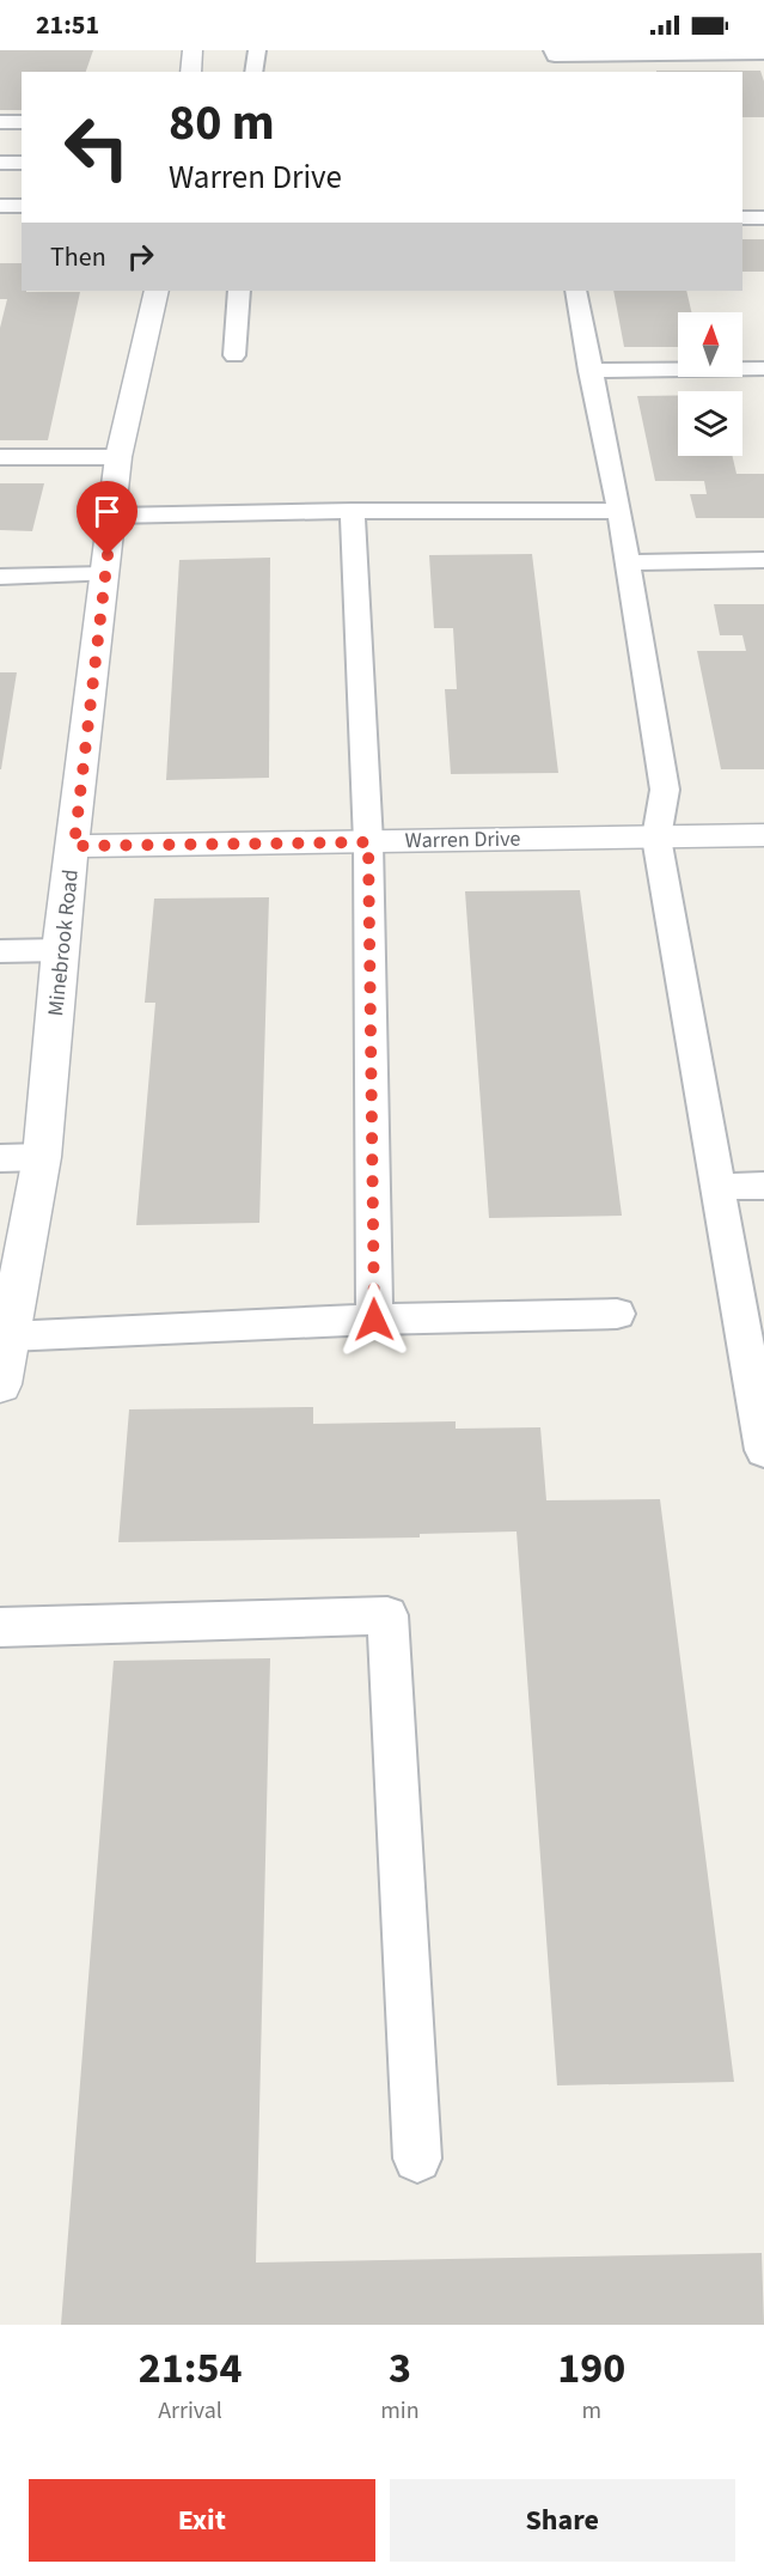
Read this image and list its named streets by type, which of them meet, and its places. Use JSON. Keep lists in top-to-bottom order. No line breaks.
{"streets":{"street":["Warren Drive","Minebrook Road"]},"crossings":[["Warren Drive","Minebrook Road"]],"north":"top","page":{"status":"21:51","turn":["80 m","Warren Drive"],"then":"Then","eta":["21:54","Arrival","3","min","190","m"],"buttons":["Exit","Share"]}}
